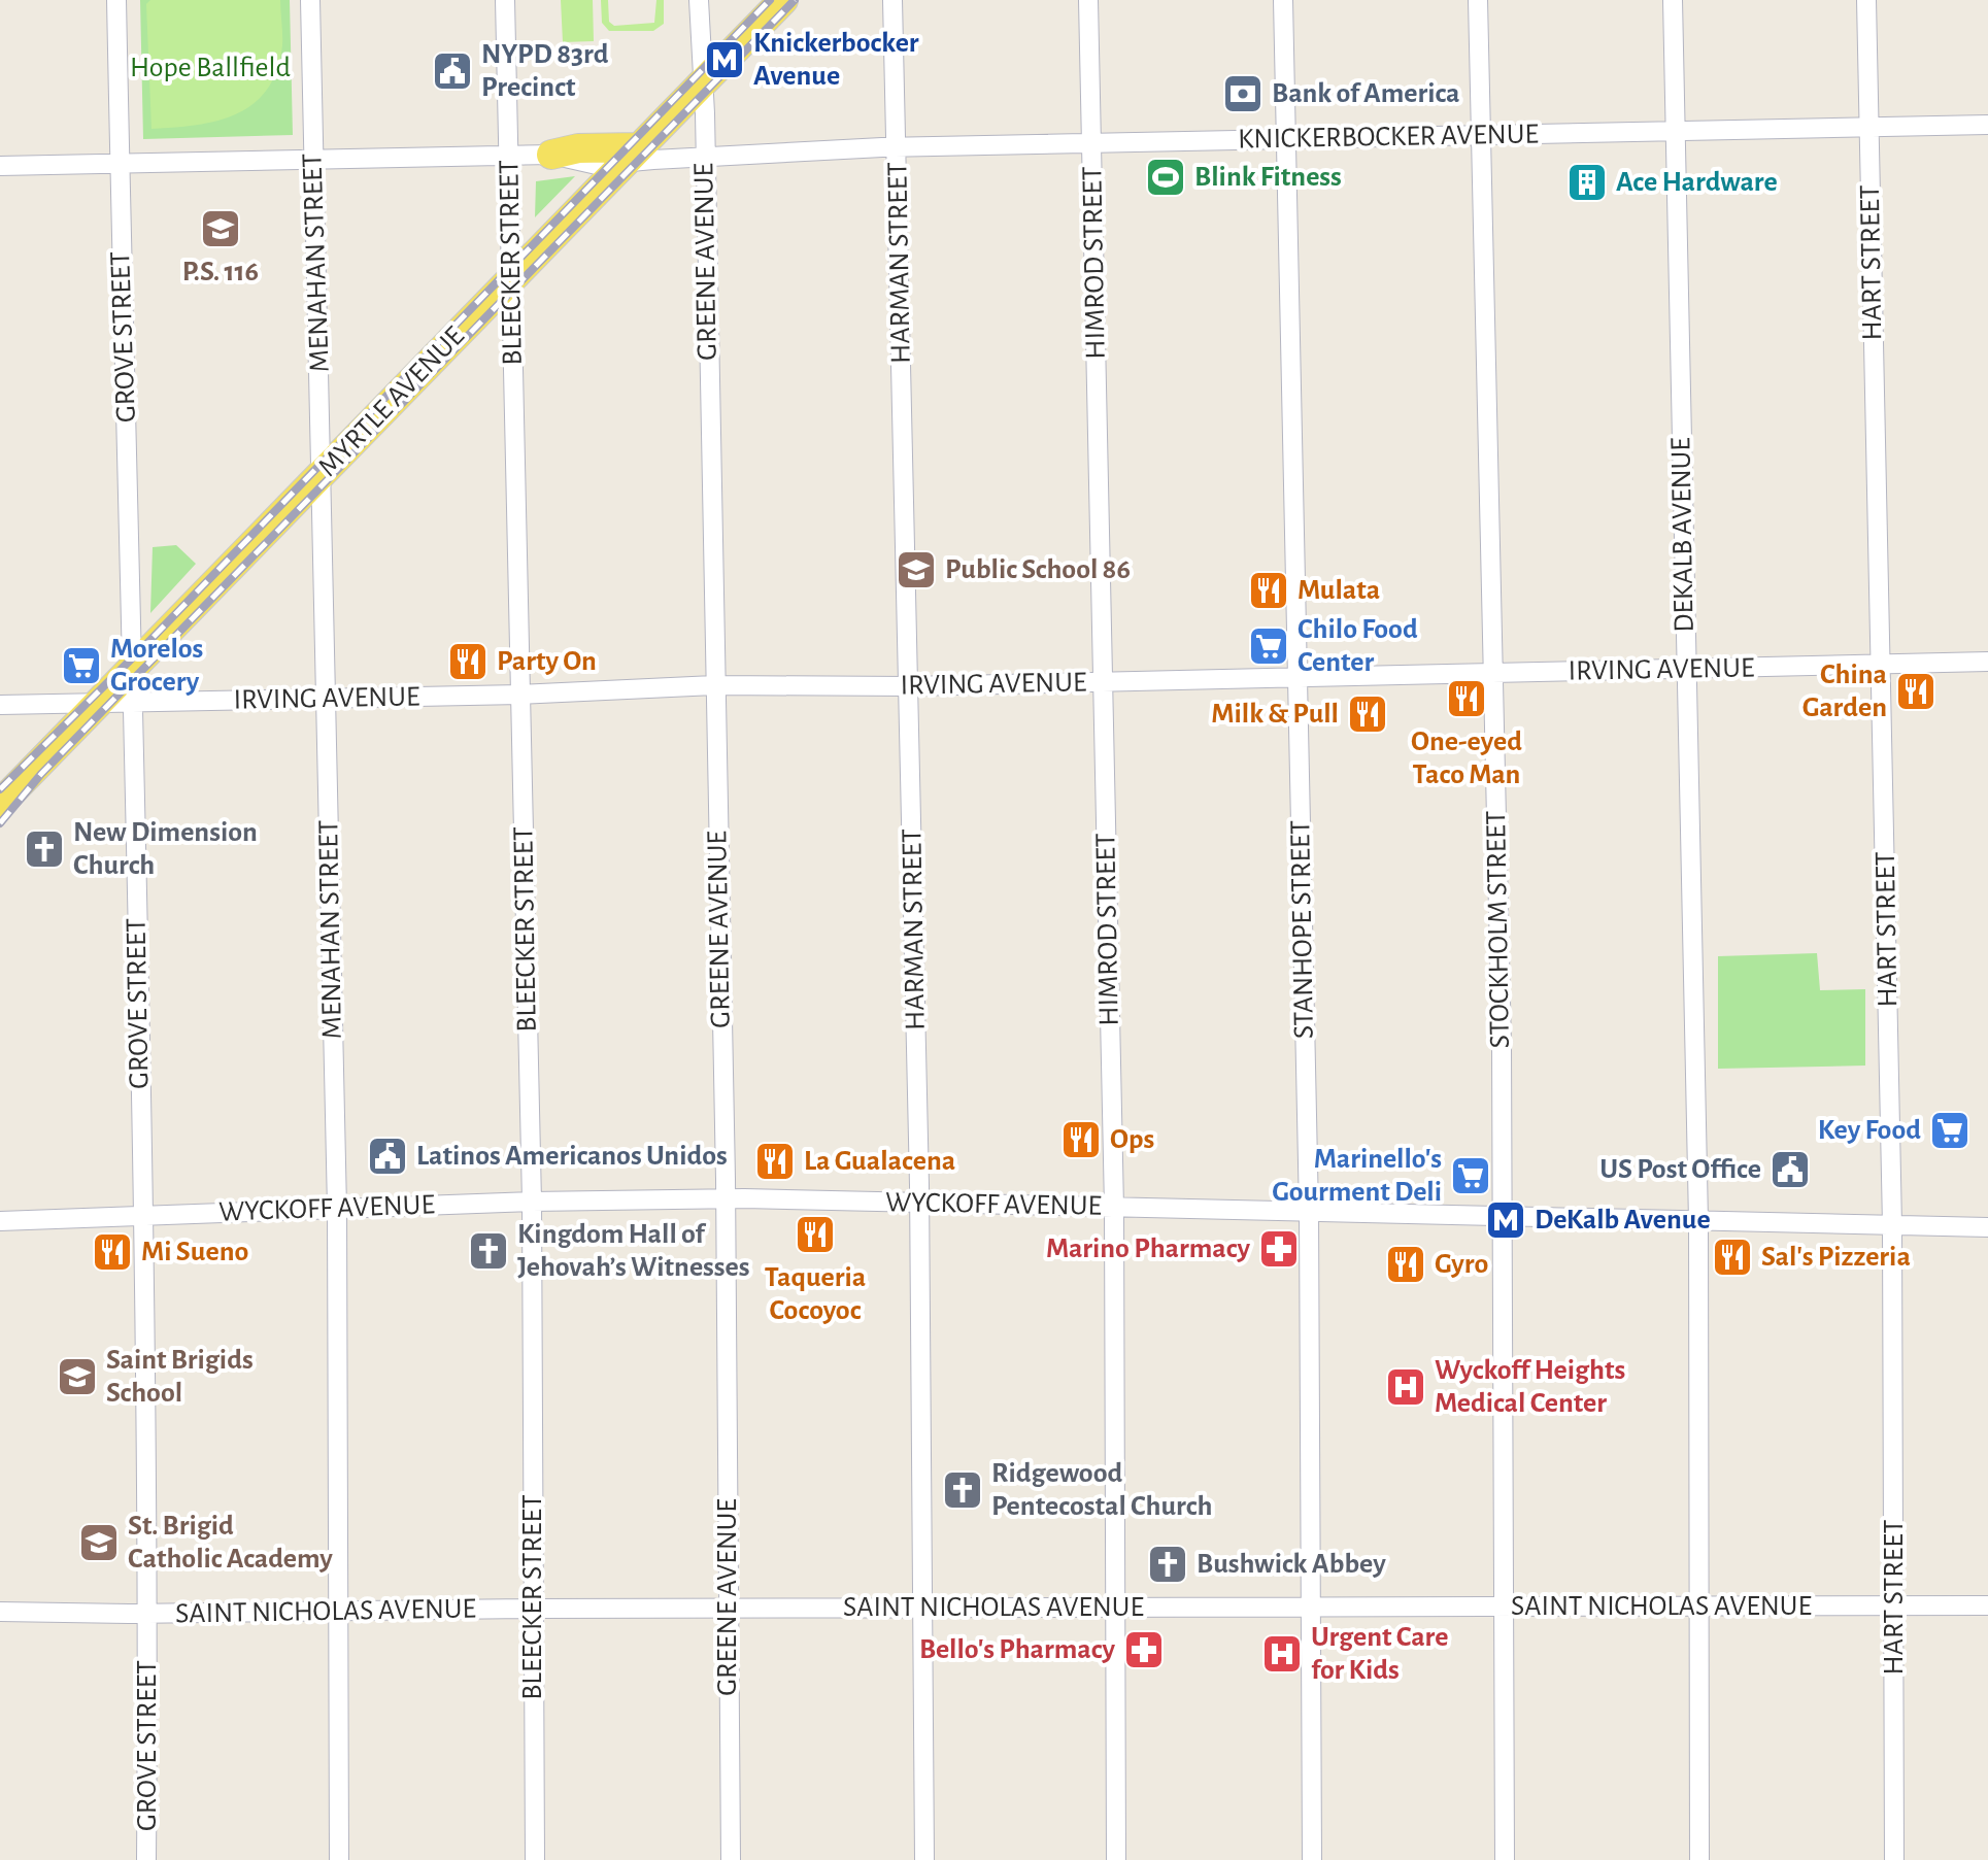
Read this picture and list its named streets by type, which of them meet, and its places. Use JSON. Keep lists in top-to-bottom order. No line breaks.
{"streets":{"main road":["MYRTLE AVENUE"],"street":["KNICKERBOCKER AVENUE","GREENE AVENUE","MENAHAN STREET","BLEECKER STREET","HARMAN STREET","HIMROD STREET","HART STREET","GROVE STREET","DEKALB AVENUE","IRVING AVENUE","STANHOPE STREET","STOCKHOLM STREET","WYCKOFF AVENUE","SAINT NICHOLAS AVENUE"]},"crossings":[["KNICKERBOCKER AVENUE","GREENE AVENUE"],["KNICKERBOCKER AVENUE","HARMAN STREET"],["KNICKERBOCKER AVENUE","HIMROD STREET"],["KNICKERBOCKER AVENUE","HART STREET"],["KNICKERBOCKER AVENUE","MYRTLE AVENUE"],["KNICKERBOCKER AVENUE","DEKALB AVENUE"],["KNICKERBOCKER AVENUE","STANHOPE STREET"],["KNICKERBOCKER AVENUE","STOCKHOLM STREET"],["GREENE AVENUE","MYRTLE AVENUE"],["GREENE AVENUE","IRVING AVENUE"],["GREENE AVENUE","WYCKOFF AVENUE"],["GREENE AVENUE","SAINT NICHOLAS AVENUE"],["MENAHAN STREET","MYRTLE AVENUE"],["MENAHAN STREET","IRVING AVENUE"],["MENAHAN STREET","WYCKOFF AVENUE"],["MENAHAN STREET","SAINT NICHOLAS AVENUE"],["BLEECKER STREET","MYRTLE AVENUE"],["BLEECKER STREET","IRVING AVENUE"],["BLEECKER STREET","WYCKOFF AVENUE"],["BLEECKER STREET","SAINT NICHOLAS AVENUE"],["HARMAN STREET","IRVING AVENUE"],["HARMAN STREET","WYCKOFF AVENUE"],["HARMAN STREET","SAINT NICHOLAS AVENUE"],["HIMROD STREET","IRVING AVENUE"],["HIMROD STREET","WYCKOFF AVENUE"],["HIMROD STREET","SAINT NICHOLAS AVENUE"],["HART STREET","IRVING AVENUE"],["HART STREET","WYCKOFF AVENUE"],["HART STREET","SAINT NICHOLAS AVENUE"],["GROVE STREET","MYRTLE AVENUE"],["GROVE STREET","IRVING AVENUE"],["GROVE STREET","WYCKOFF AVENUE"],["GROVE STREET","SAINT NICHOLAS AVENUE"],["MYRTLE AVENUE","IRVING AVENUE"],["DEKALB AVENUE","IRVING AVENUE"],["DEKALB AVENUE","WYCKOFF AVENUE"],["DEKALB AVENUE","SAINT NICHOLAS AVENUE"],["IRVING AVENUE","STANHOPE STREET"],["IRVING AVENUE","STOCKHOLM STREET"],["STANHOPE STREET","WYCKOFF AVENUE"],["STANHOPE STREET","SAINT NICHOLAS AVENUE"],["STOCKHOLM STREET","WYCKOFF AVENUE"],["STOCKHOLM STREET","SAINT NICHOLAS AVENUE"]],"parks":["Hope Ballfield"],"places":{"metro station":["Knickerbocker Avenue","DeKalb Avenue"],"public building":["NYPD 83rd Precinct","Latinos Americanos Unidos","US Post Office"],"bank":["Bank of America"],"sports":["Blink Fitness"],"building":["Ace Hardware"],"school or university":["P.S. 116","Public School 86","Saint Brigids School","St. Brigid Catholic Academy"],"restaurant":["Mulata","Party On","China Garden","One-eyed Taco Man","Milk & Pull","Ops","La Gualacena","Taqueria Cocoyoc","Mi Sueno","Sal's Pizzeria","Gyro"],"supermarket":["Chilo Food Center","Morelos Grocery","Key Food","Marinello's Gourment Deli"],"church":["New Dimension Church","Kingdom Hall of Jehovah’s Witnesses","Ridgewood Pentecostal Church","Bushwick Abbey"],"pharmacy":["Marino Pharmacy","Bello's Pharmacy"],"hospital":["Wyckoff Heights Medical Center","Urgent Care for Kids"]}}
